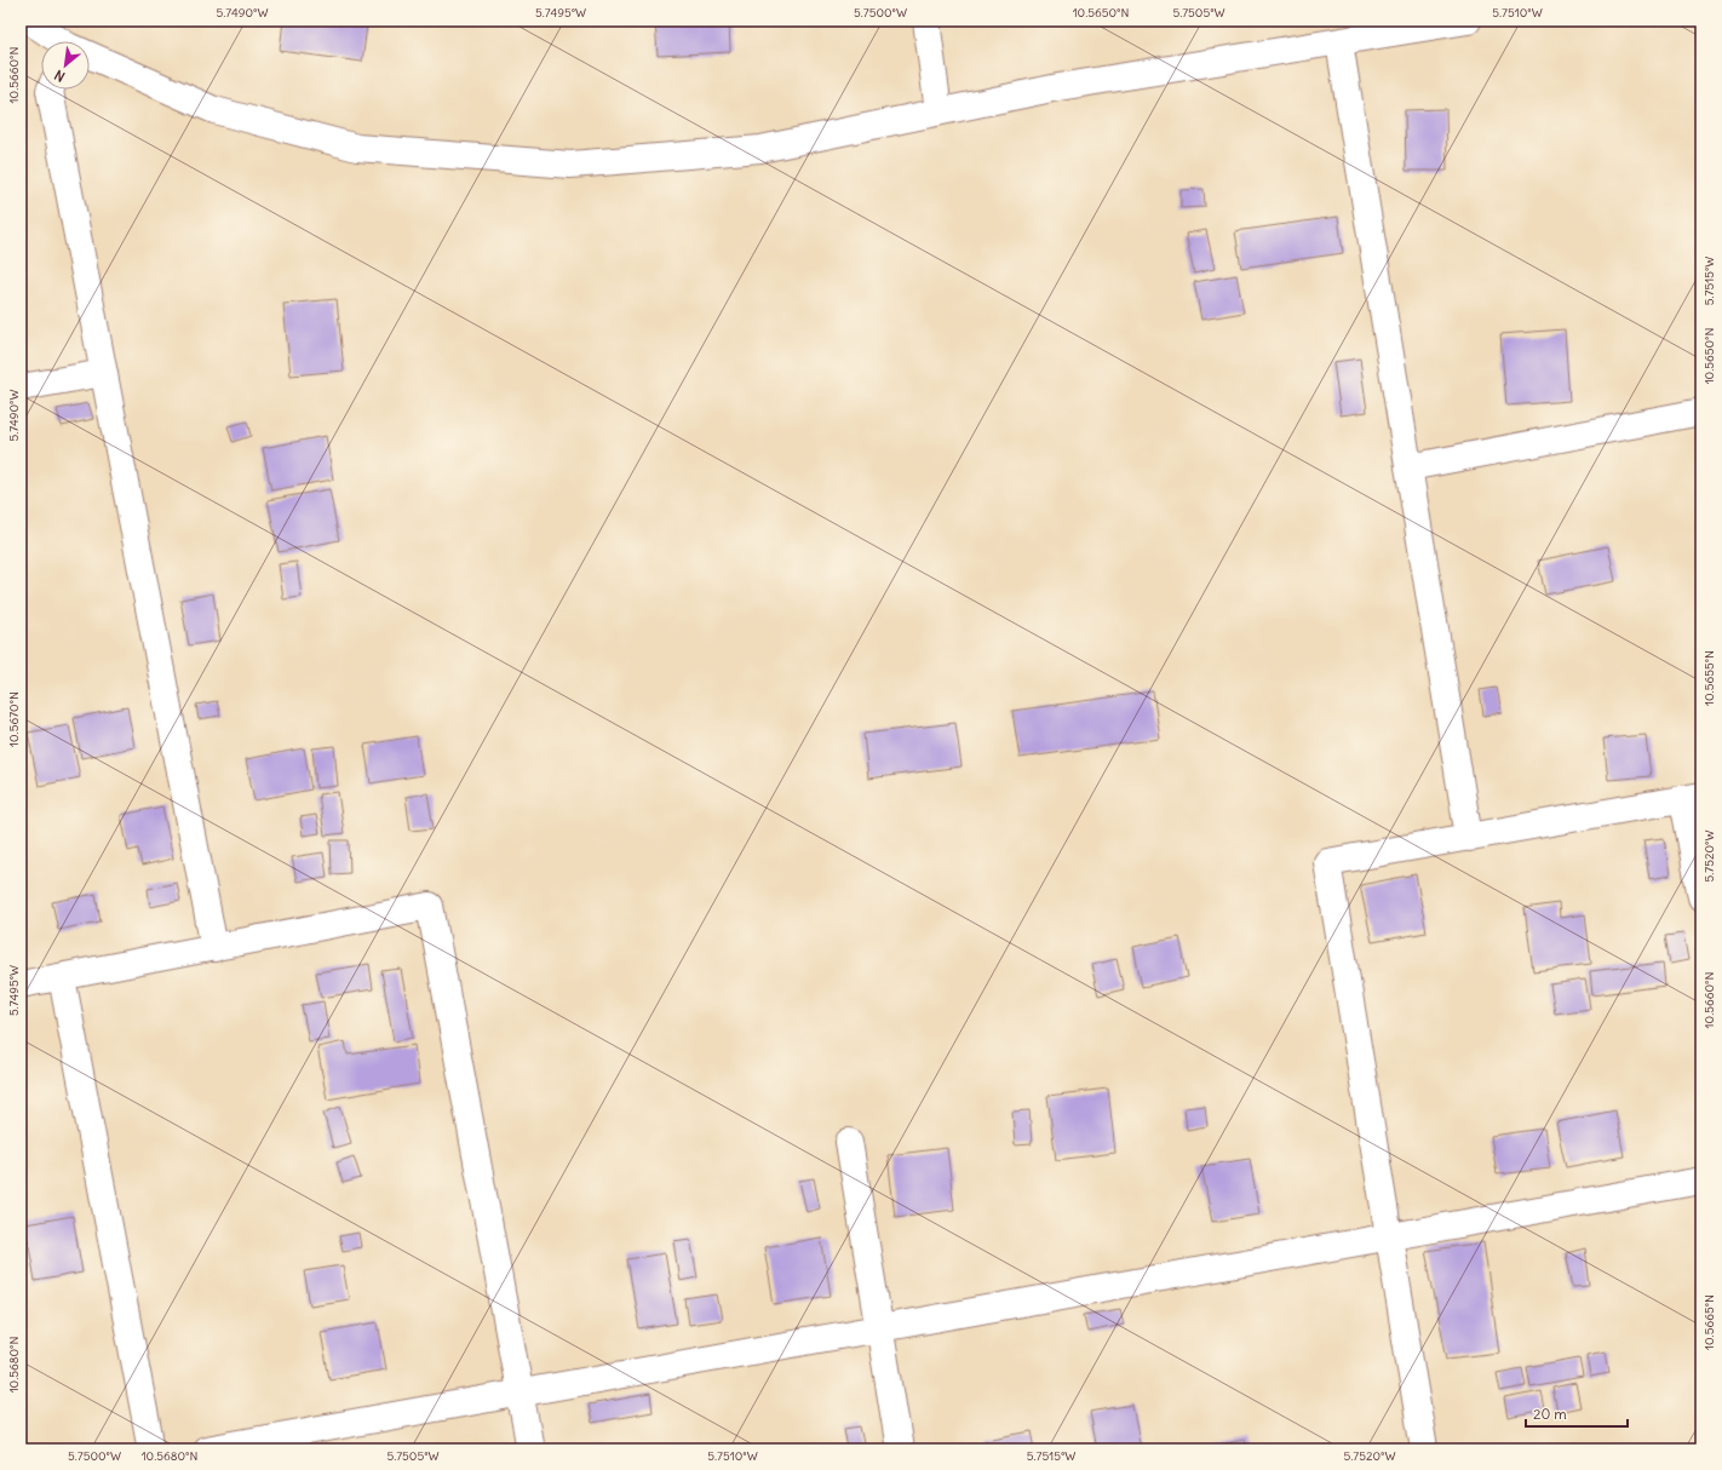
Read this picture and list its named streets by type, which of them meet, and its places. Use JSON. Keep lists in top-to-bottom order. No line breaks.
{"scale_bar":"20 m","north":"bottom left","coordinates":["5.7490°W","5.7495°W","5.7500°W","10.5650°N","5.7505°W","5.7510°W","10.5660°N","5.7515°W","10.5655°N","10.5670°N","5.7520°W","10.5665°N","10.5680°N"]}
